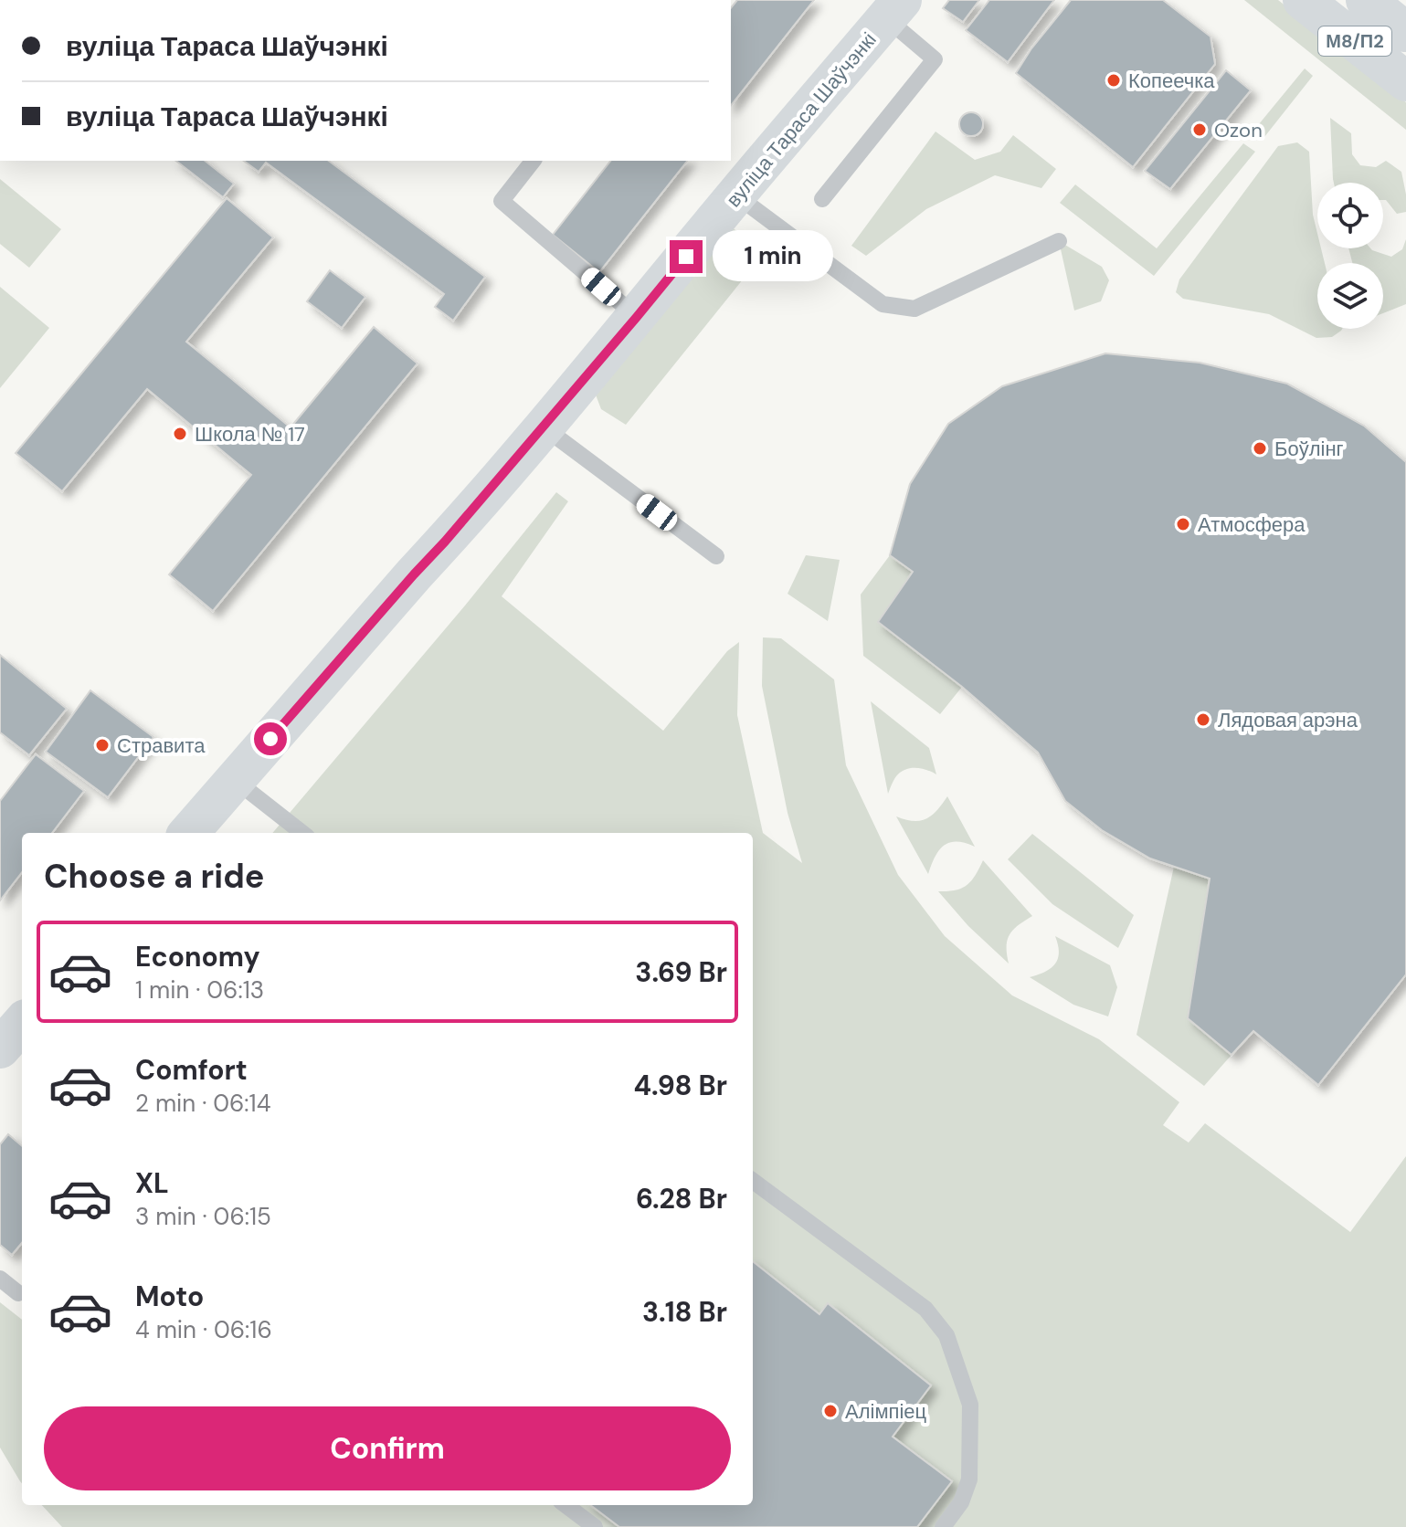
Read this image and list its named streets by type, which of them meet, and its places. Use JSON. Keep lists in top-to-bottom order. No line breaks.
{"streets":{"street":["М8/П2","вуліца Тараса Шаўчэнкі"]},"places":["Копеечка","Ozon","Школа № 17","Боўлінг","Атмосфера","Лядовая арэна","Стравита","Алімпіец"],"page":{"banner":["вуліца Тараса Шаўчэнкі","вуліца Тараса Шаўчэнкі"],"bubble":"1 min","heading":"Choose a ride","list":[{"name":"Economy","note":"1 min · 06:13","value":"3.69 Br"},{"name":"Comfort","note":"2 min · 06:14","value":"4.98 Br"},{"name":"XL","note":"3 min · 06:15","value":"6.28 Br"},{"name":"Moto","note":"4 min · 06:16","value":"3.18 Br"}],"buttons":"Confirm"}}
